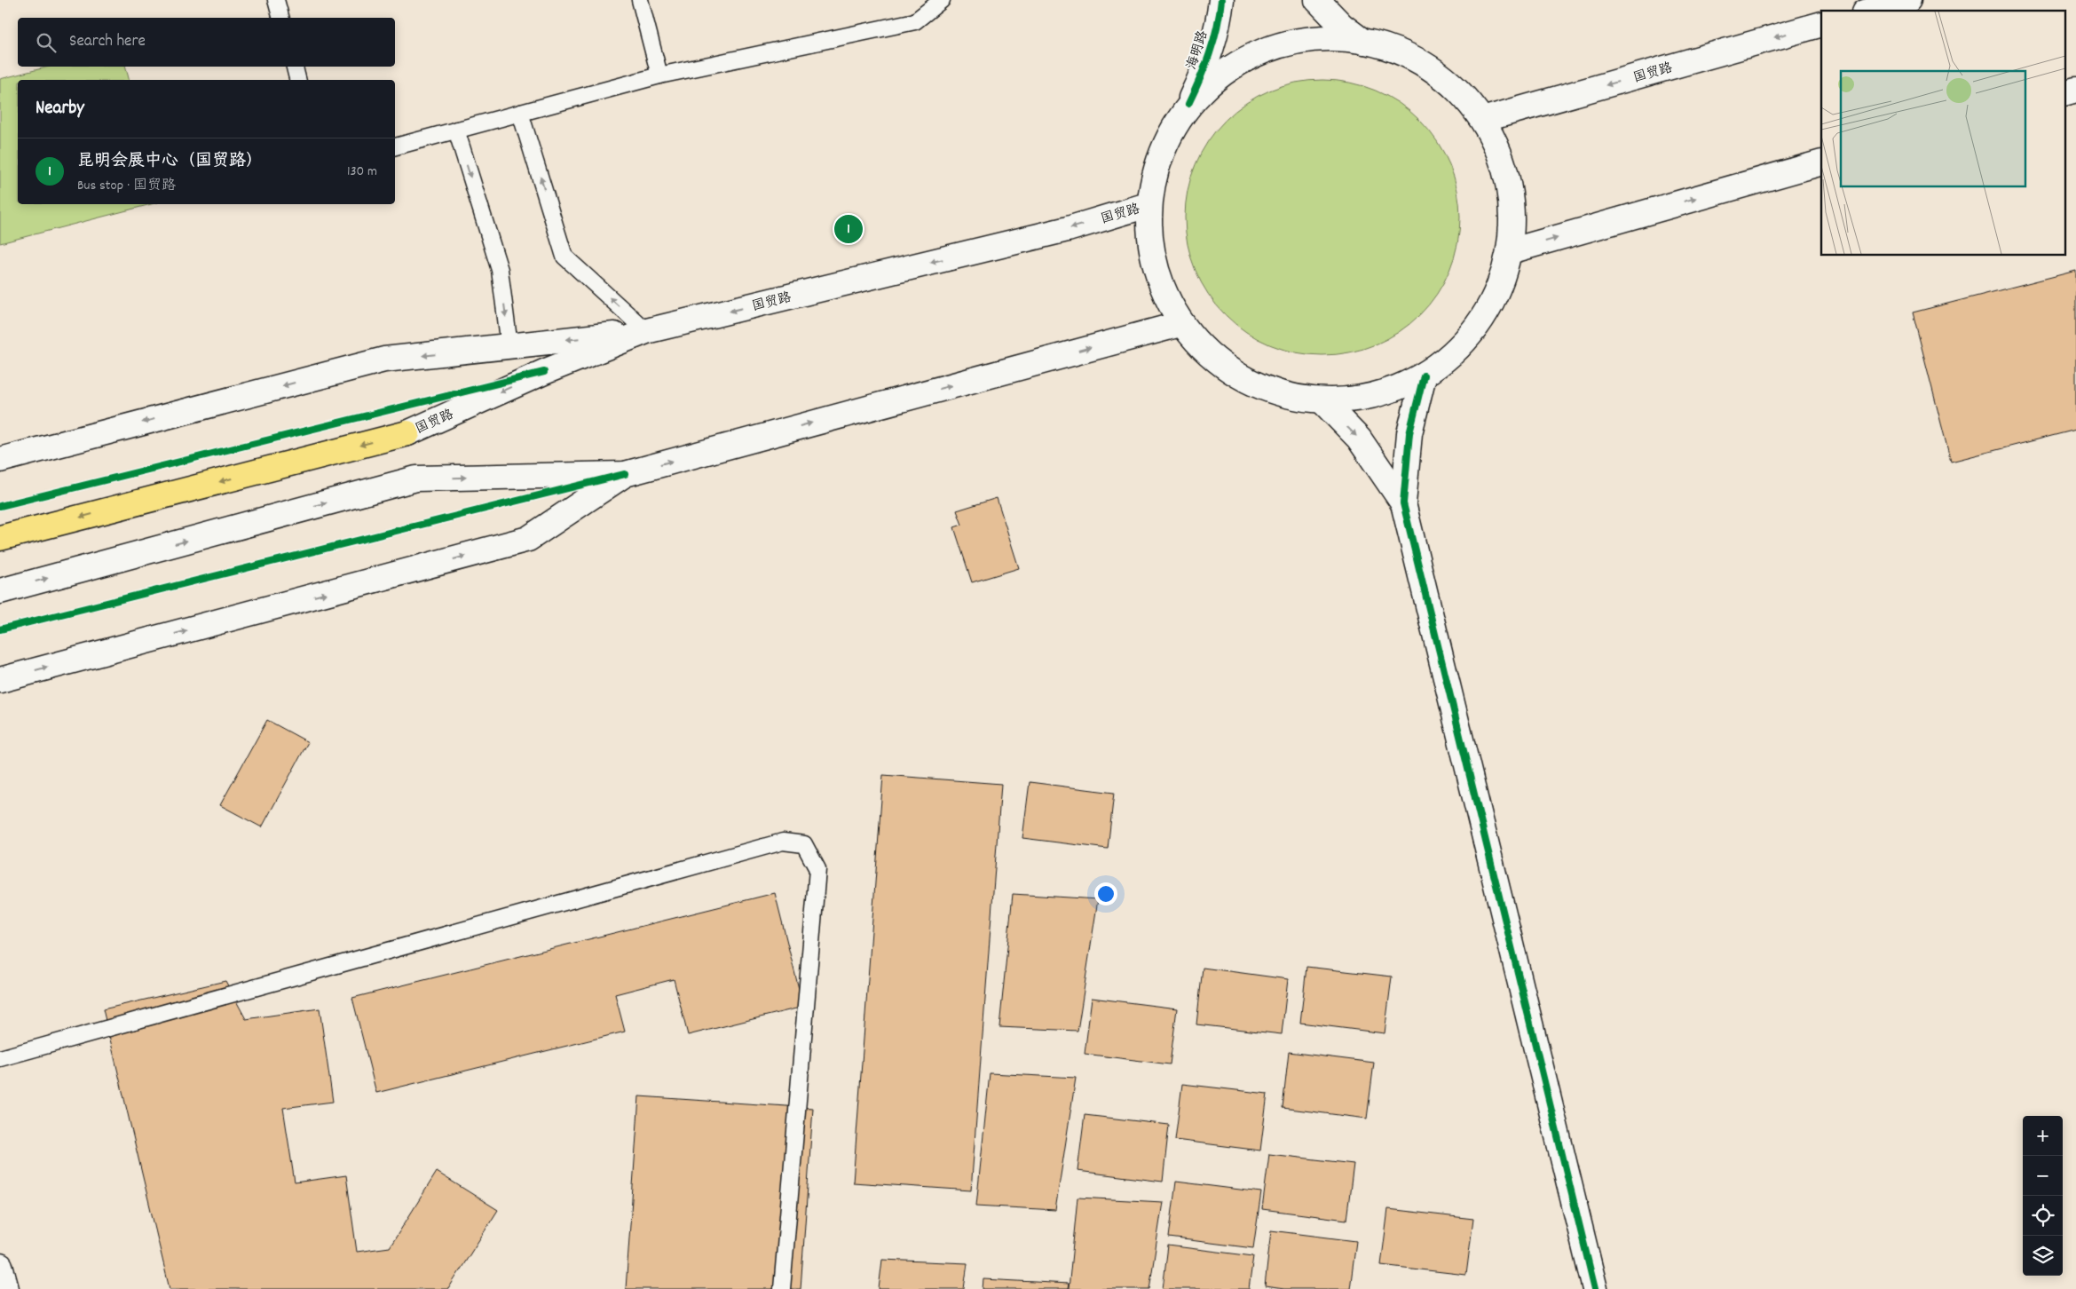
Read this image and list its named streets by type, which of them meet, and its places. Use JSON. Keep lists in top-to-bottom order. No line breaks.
{"streets":{"main road":["海明路","国贸路"]},"page":{"search":"Search here","heading":"Nearby","list":[{"mark":"1","name":"昆明会展中心（国贸路）","note":"Bus stop · 国贸路","value":"130 m"}],"pins":"1","map_buttons":["+","−"]}}
